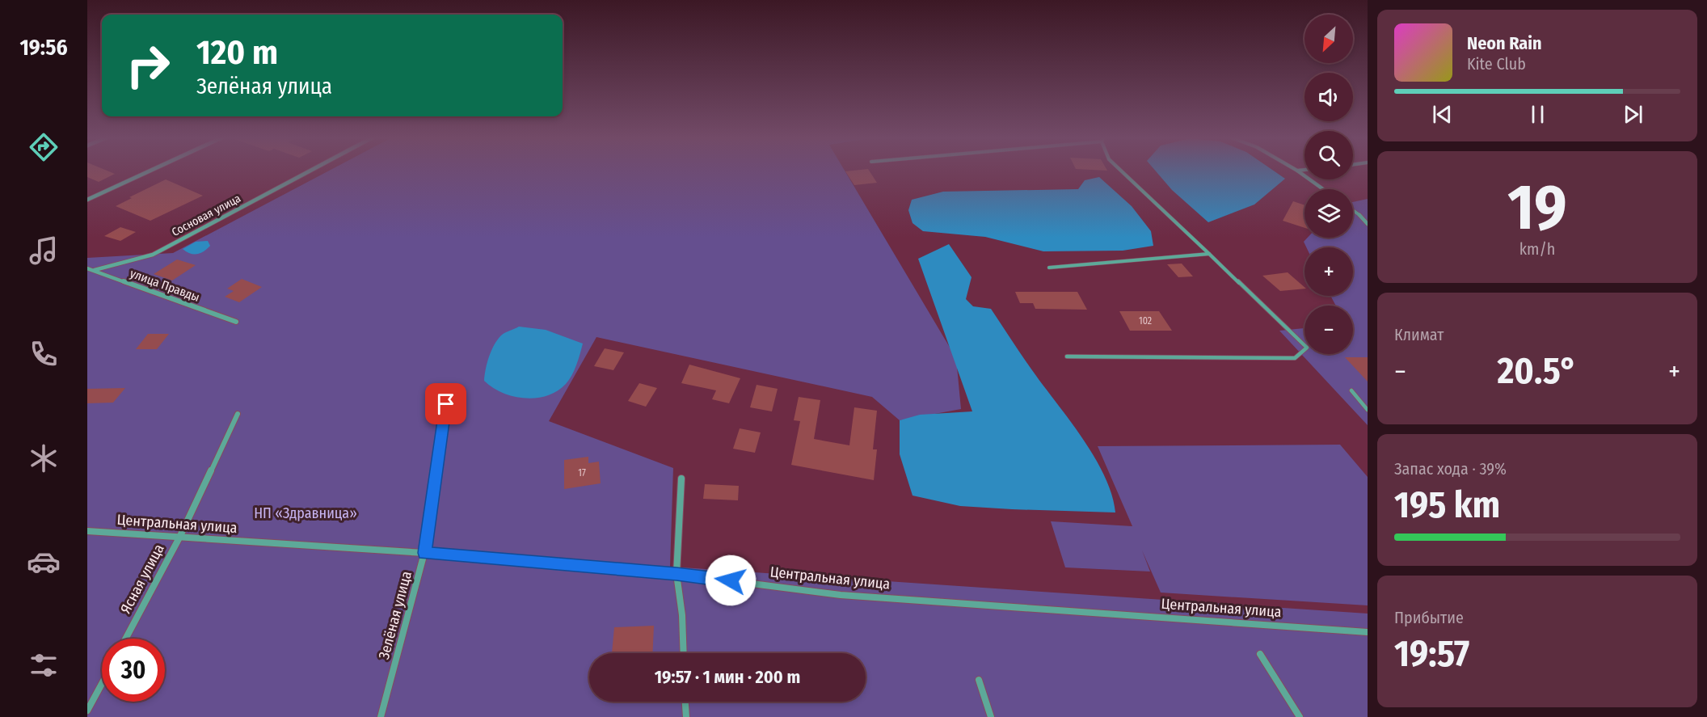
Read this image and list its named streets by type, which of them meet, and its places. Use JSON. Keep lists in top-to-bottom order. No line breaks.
{"streets":{"street":["Сосновая улица","улица Правды","Центральная улица","Ясная улица","Зелёная улица"]},"crossings":[["Сосновая улица","улица Правды"],["Центральная улица","Ясная улица"],["Центральная улица","Зелёная улица"]],"parks":["НП «Здравница»"],"house_numbers":["102","17"],"north":"bottom left","page":{"tabs":"19:56","map_buttons":["+","−"],"turn":["120 m","Зелёная улица"],"song":["Neon Rain","Kite Club"],"tile":[["19","km/h"],"Климат",["Запас хода · 39%","195 km"],["Прибытие","19:57"]],"heat":["−","20.5°","+"],"limit":"30","trip":"19:57 · 1 мин · 200 m"}}
